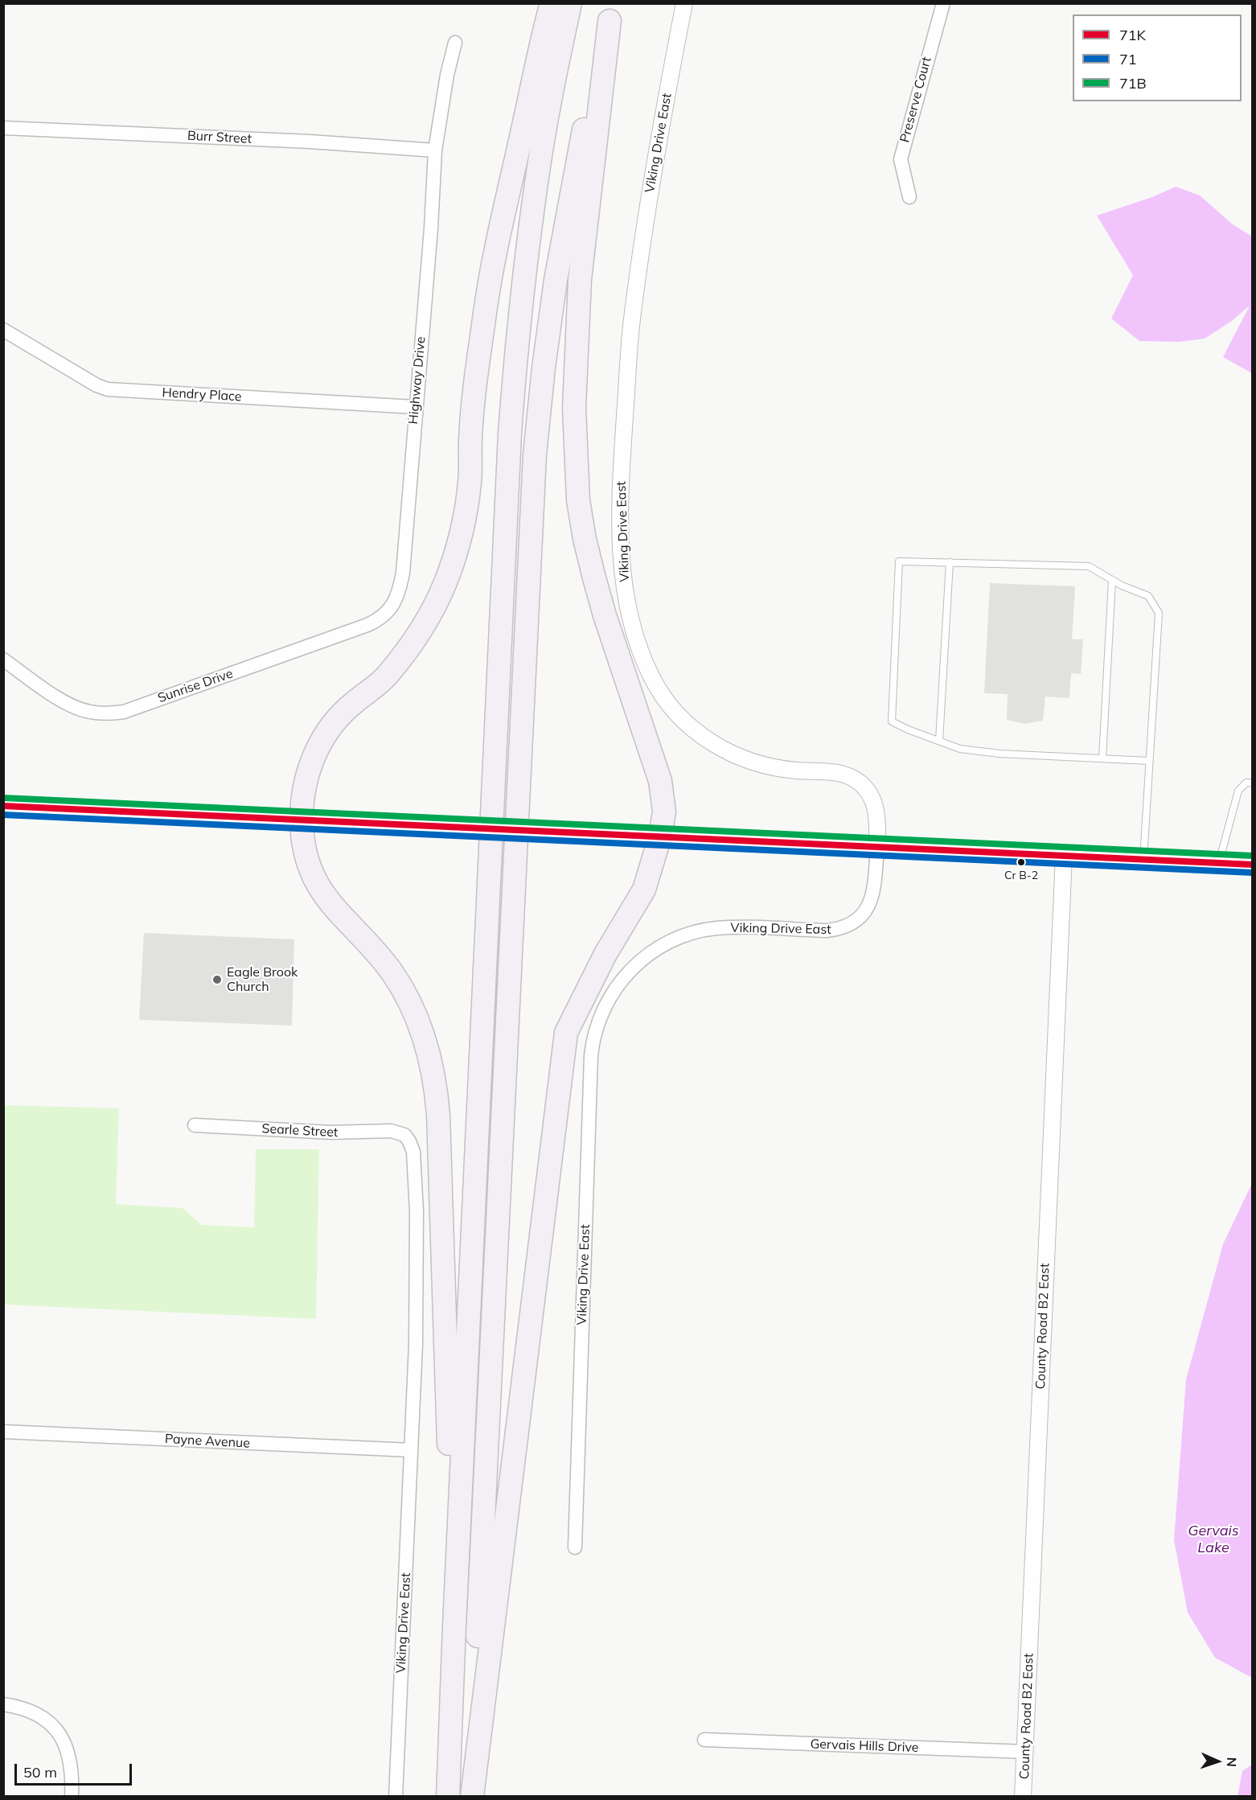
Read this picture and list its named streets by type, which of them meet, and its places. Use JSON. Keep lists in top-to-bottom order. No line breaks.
{"streets":{"street":["Preserve Court","Burr Street","Viking Drive East","Highway Drive","Hendry Place","Sunrise Drive","Searle Street","County Road B2 East","Payne Avenue","Gervais Hills Drive"]},"crossings":[["Burr Street","Highway Drive"],["Viking Drive East","Searle Street"],["Viking Drive East","Payne Avenue"],["Highway Drive","Hendry Place"],["Highway Drive","Sunrise Drive"],["County Road B2 East","Gervais Hills Drive"]],"water":["Gervais Lake"],"places":["Cr B-2","Eagle Brook Church"],"lines":["transit line 71B","transit line 71K","transit line 71"],"legend":["71K","71","71B"],"scale_bar":"50 m","north":"right"}
